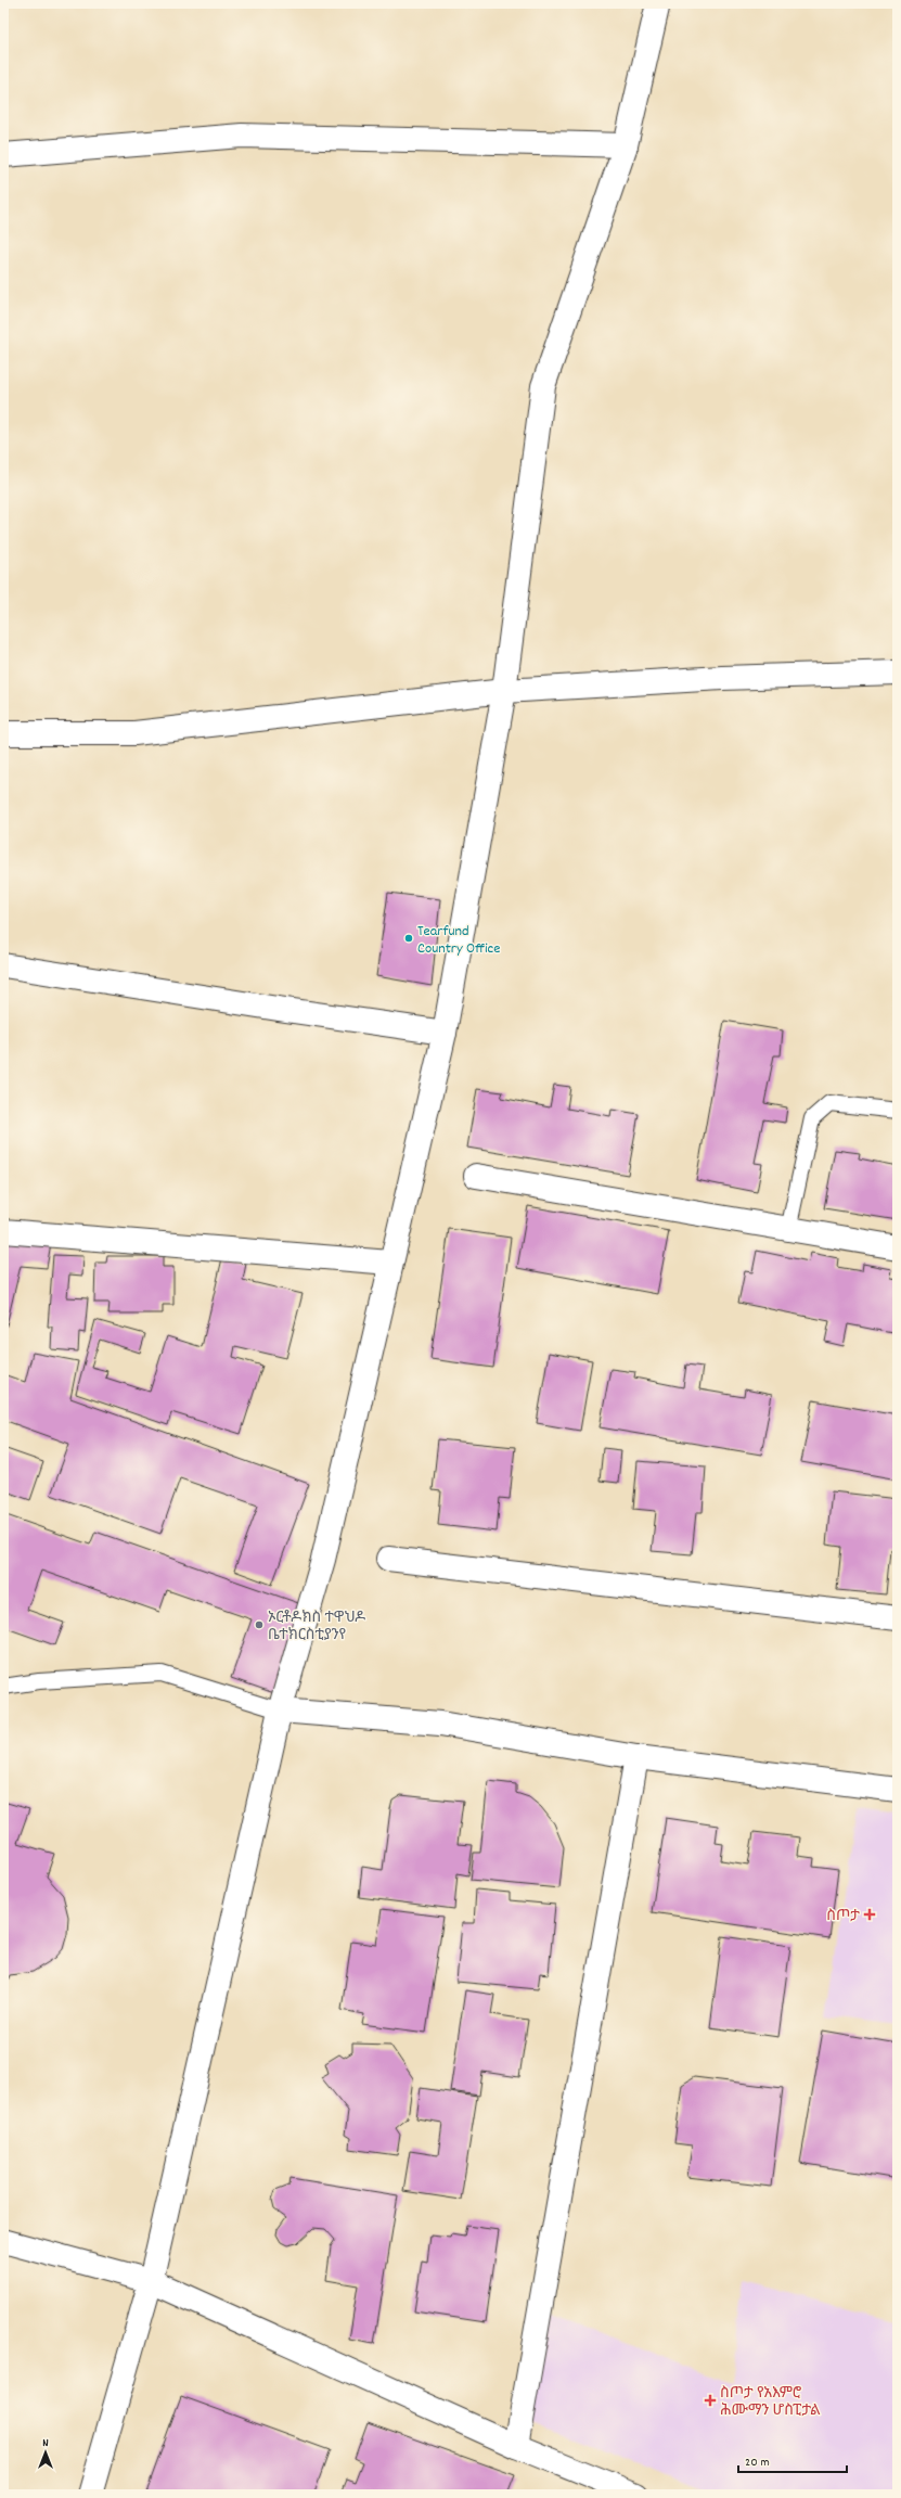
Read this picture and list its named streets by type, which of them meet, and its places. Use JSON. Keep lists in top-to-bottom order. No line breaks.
{"places":{"other":["Tearfund Country Office","ኦርቶዶክስ ተዋህዶ ቤተክርስቲያንየ"],"health":["ስጦታ","ስጦታ የአእምሮ ሕሙማን ሆስፒታል"]},"scale_bar":"20 m","north":"top"}
